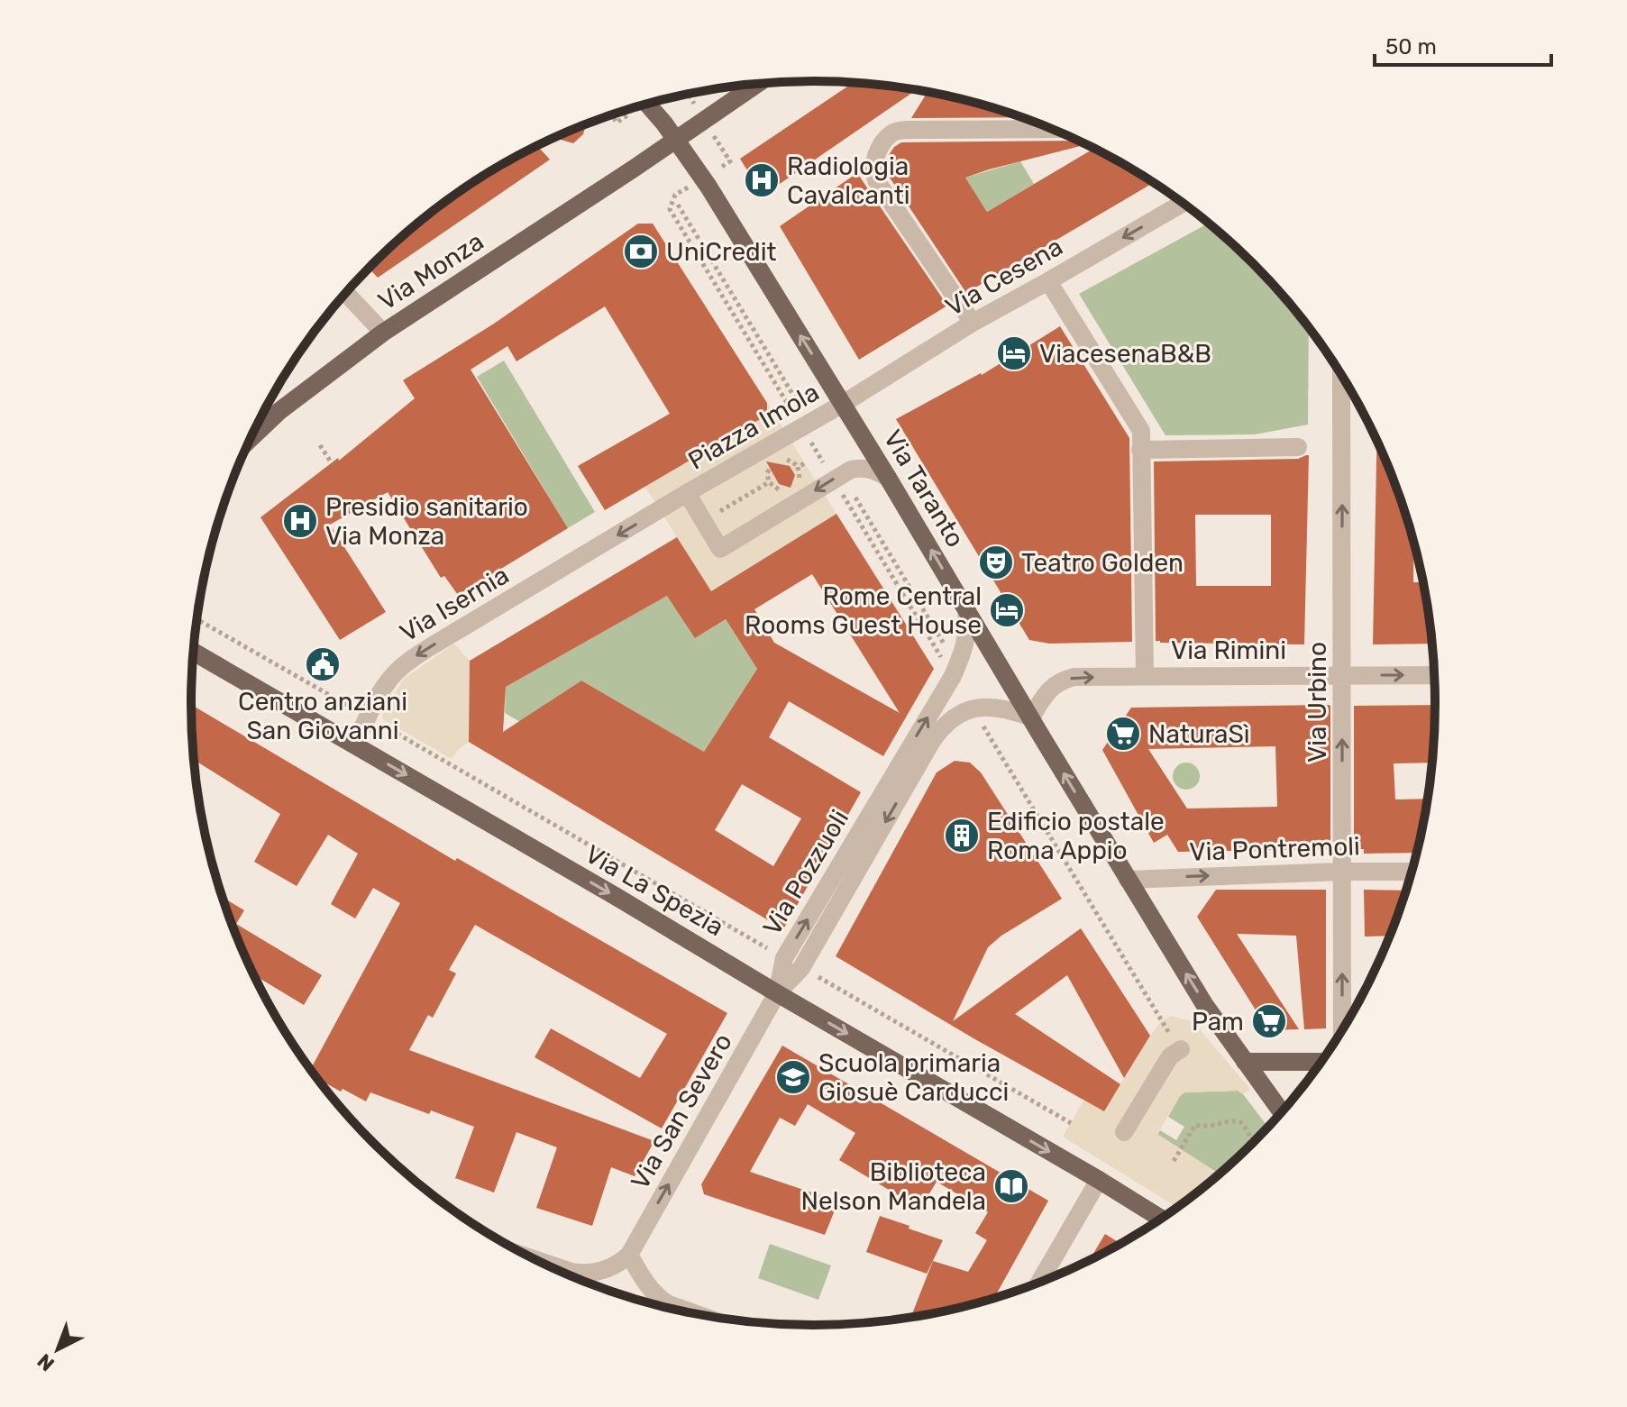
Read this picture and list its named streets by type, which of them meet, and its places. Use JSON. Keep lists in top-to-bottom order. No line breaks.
{"streets":{"main road":["Via Monza","Via Taranto","Via La Spezia"],"street":["Via Cesena","Piazza Imola","Via Isernia","Via Rimini","Via Urbino","Via Pontremoli","Via Pozzuoli","Via San Severo"]},"crossings":[["Via Monza","Via Taranto"],["Via Cesena","Piazza Imola"],["Via Cesena","Via Taranto"],["Piazza Imola","Via Taranto"],["Piazza Imola","Via Isernia"],["Via Taranto","Via Rimini"],["Via Taranto","Via Pontremoli"],["Via Taranto","Via Pozzuoli"],["Via Isernia","Via La Spezia"],["Via Rimini","Via Urbino"],["Via Rimini","Via Pozzuoli"],["Via Urbino","Via Pontremoli"],["Via Pozzuoli","Via La Spezia"],["Via Pozzuoli","Via San Severo"],["Via La Spezia","Via San Severo"]],"one_way":["Via Cesena","Via Taranto","Via Isernia","Via Rimini","Via Urbino","Via Pontremoli","Via La Spezia","Via San Severo"],"places":{"hospital":["Radiologia Cavalcanti","Presidio sanitario Via Monza"],"bank":["UniCredit"],"hotel":["ViacesenaB&B","Rome Central Rooms Guest House"],"theatre":["Teatro Golden"],"public building":["Centro anziani San Giovanni"],"supermarket":["NaturaSì","Pam"],"building":["Edificio postale Roma Appio"],"school or university":["Scuola primaria Giosuè Carducci"],"library":["Biblioteca Nelson Mandela"]},"scale_bar":"50 m","north":"bottom left"}
